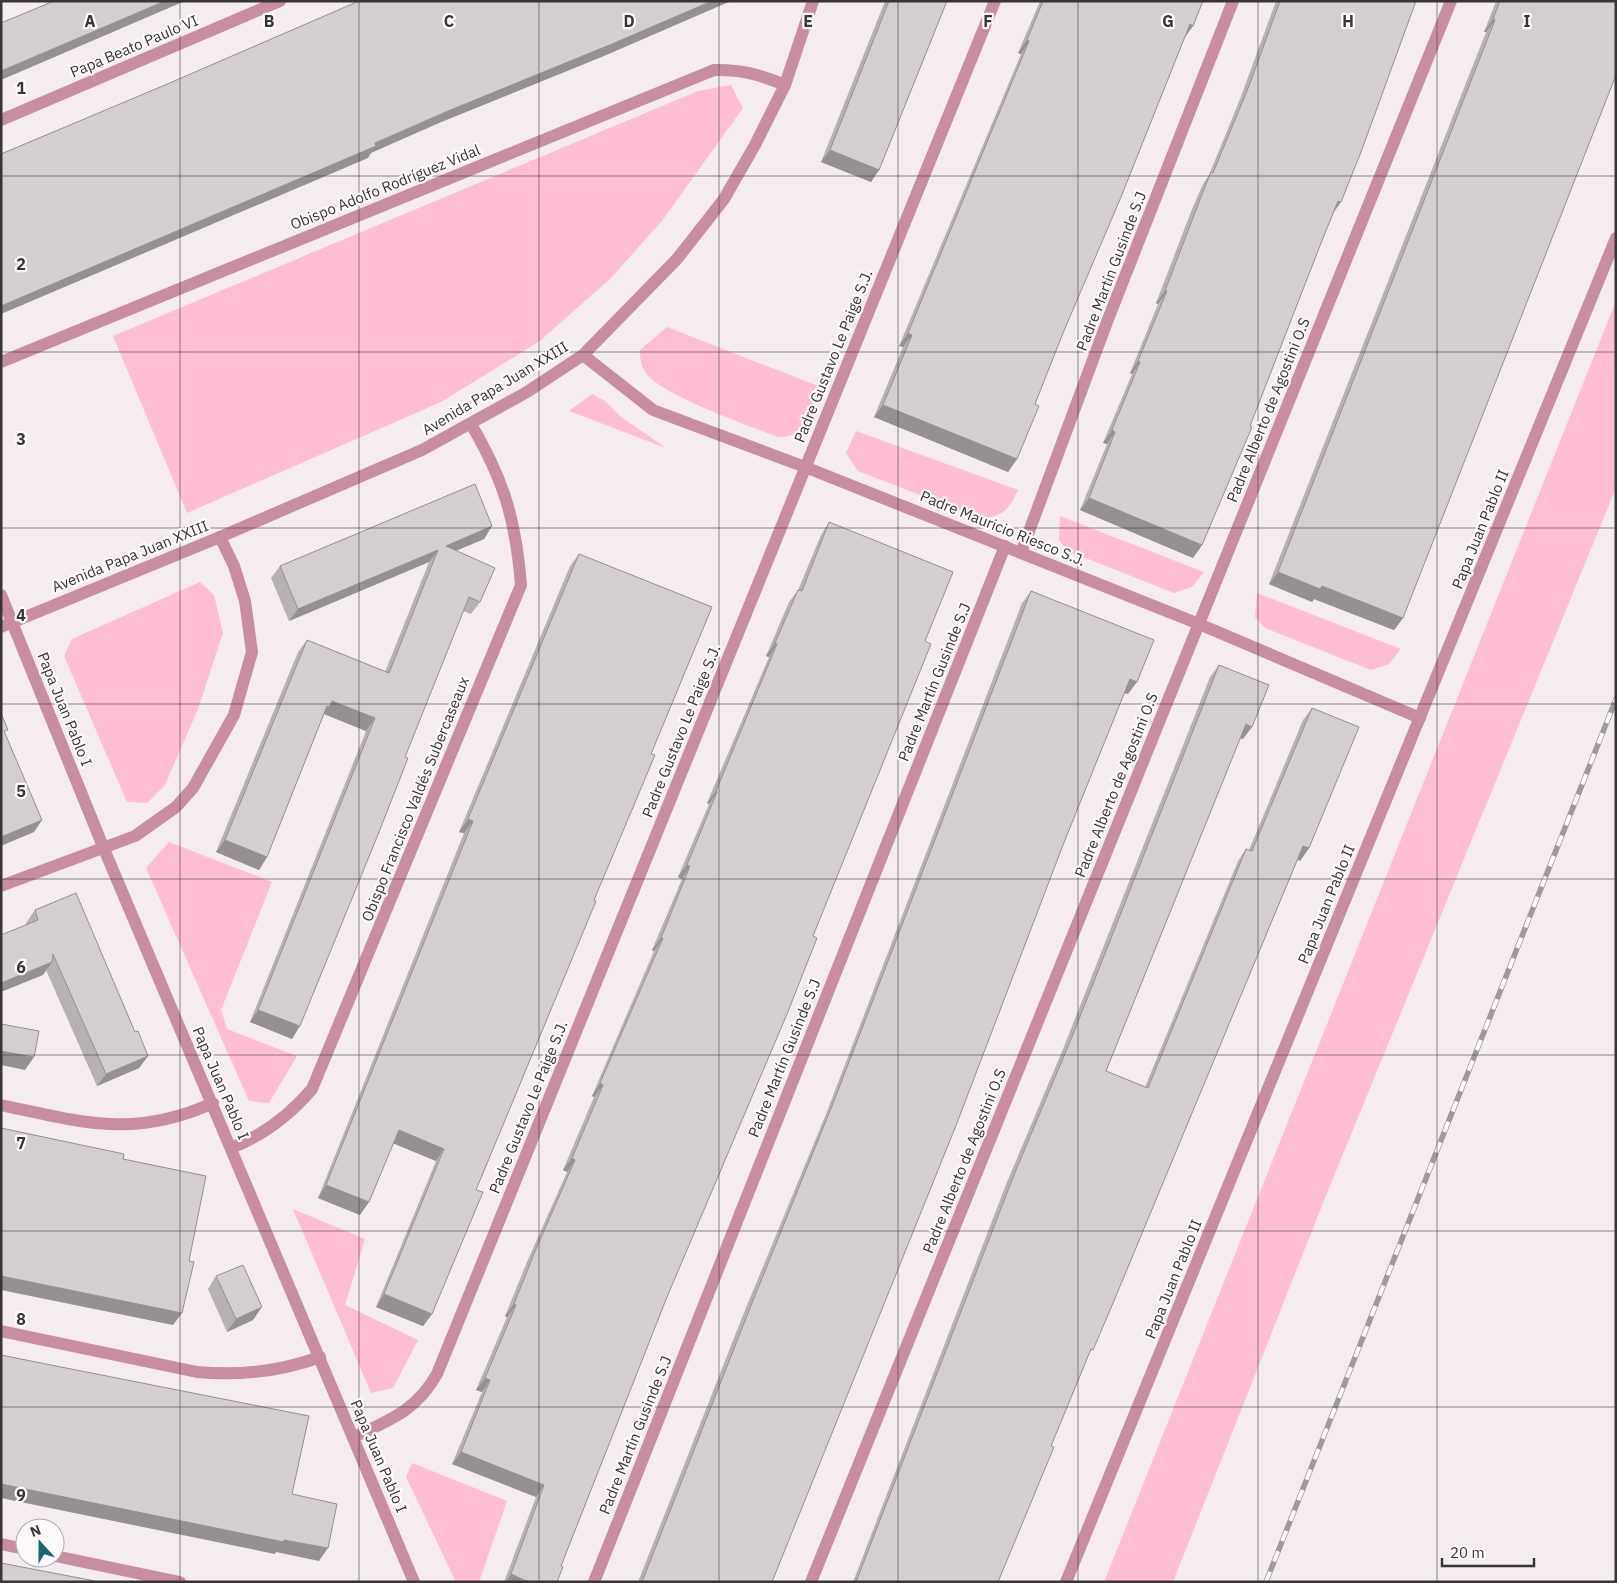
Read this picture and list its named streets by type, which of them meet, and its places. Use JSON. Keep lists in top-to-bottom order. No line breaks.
{"streets":{"street":["Papa Beato Paulo VI","Obispo Adolfo Rodríguez Vidal","Padre Martín Gusinde S.J","Padre Gustavo Le Paige S.J.","Avenida Papa Juan XXIII","Padre Alberto de Agostini O.S","Padre Mauricio Riesco S.J.","Papa Juan Pablo II","Papa Juan Pablo I","Obispo Francisco Valdés Subercaseaux"]},"crossings":[["Obispo Adolfo Rodríguez Vidal","Avenida Papa Juan XXIII"],["Padre Martín Gusinde S.J","Padre Mauricio Riesco S.J."],["Padre Gustavo Le Paige S.J.","Padre Mauricio Riesco S.J."],["Padre Gustavo Le Paige S.J.","Papa Juan Pablo I"],["Avenida Papa Juan XXIII","Padre Mauricio Riesco S.J."],["Avenida Papa Juan XXIII","Papa Juan Pablo I"],["Avenida Papa Juan XXIII","Obispo Francisco Valdés Subercaseaux"],["Padre Alberto de Agostini O.S","Padre Mauricio Riesco S.J."],["Padre Mauricio Riesco S.J.","Papa Juan Pablo II"],["Papa Juan Pablo I","Obispo Francisco Valdés Subercaseaux"]],"scale_bar":"20 m","north":"top","grid":{"columns":["A","B","C","D","E","F","G","H","I"],"rows":["1","2","3","4","5","6","7","8","9"]}}
